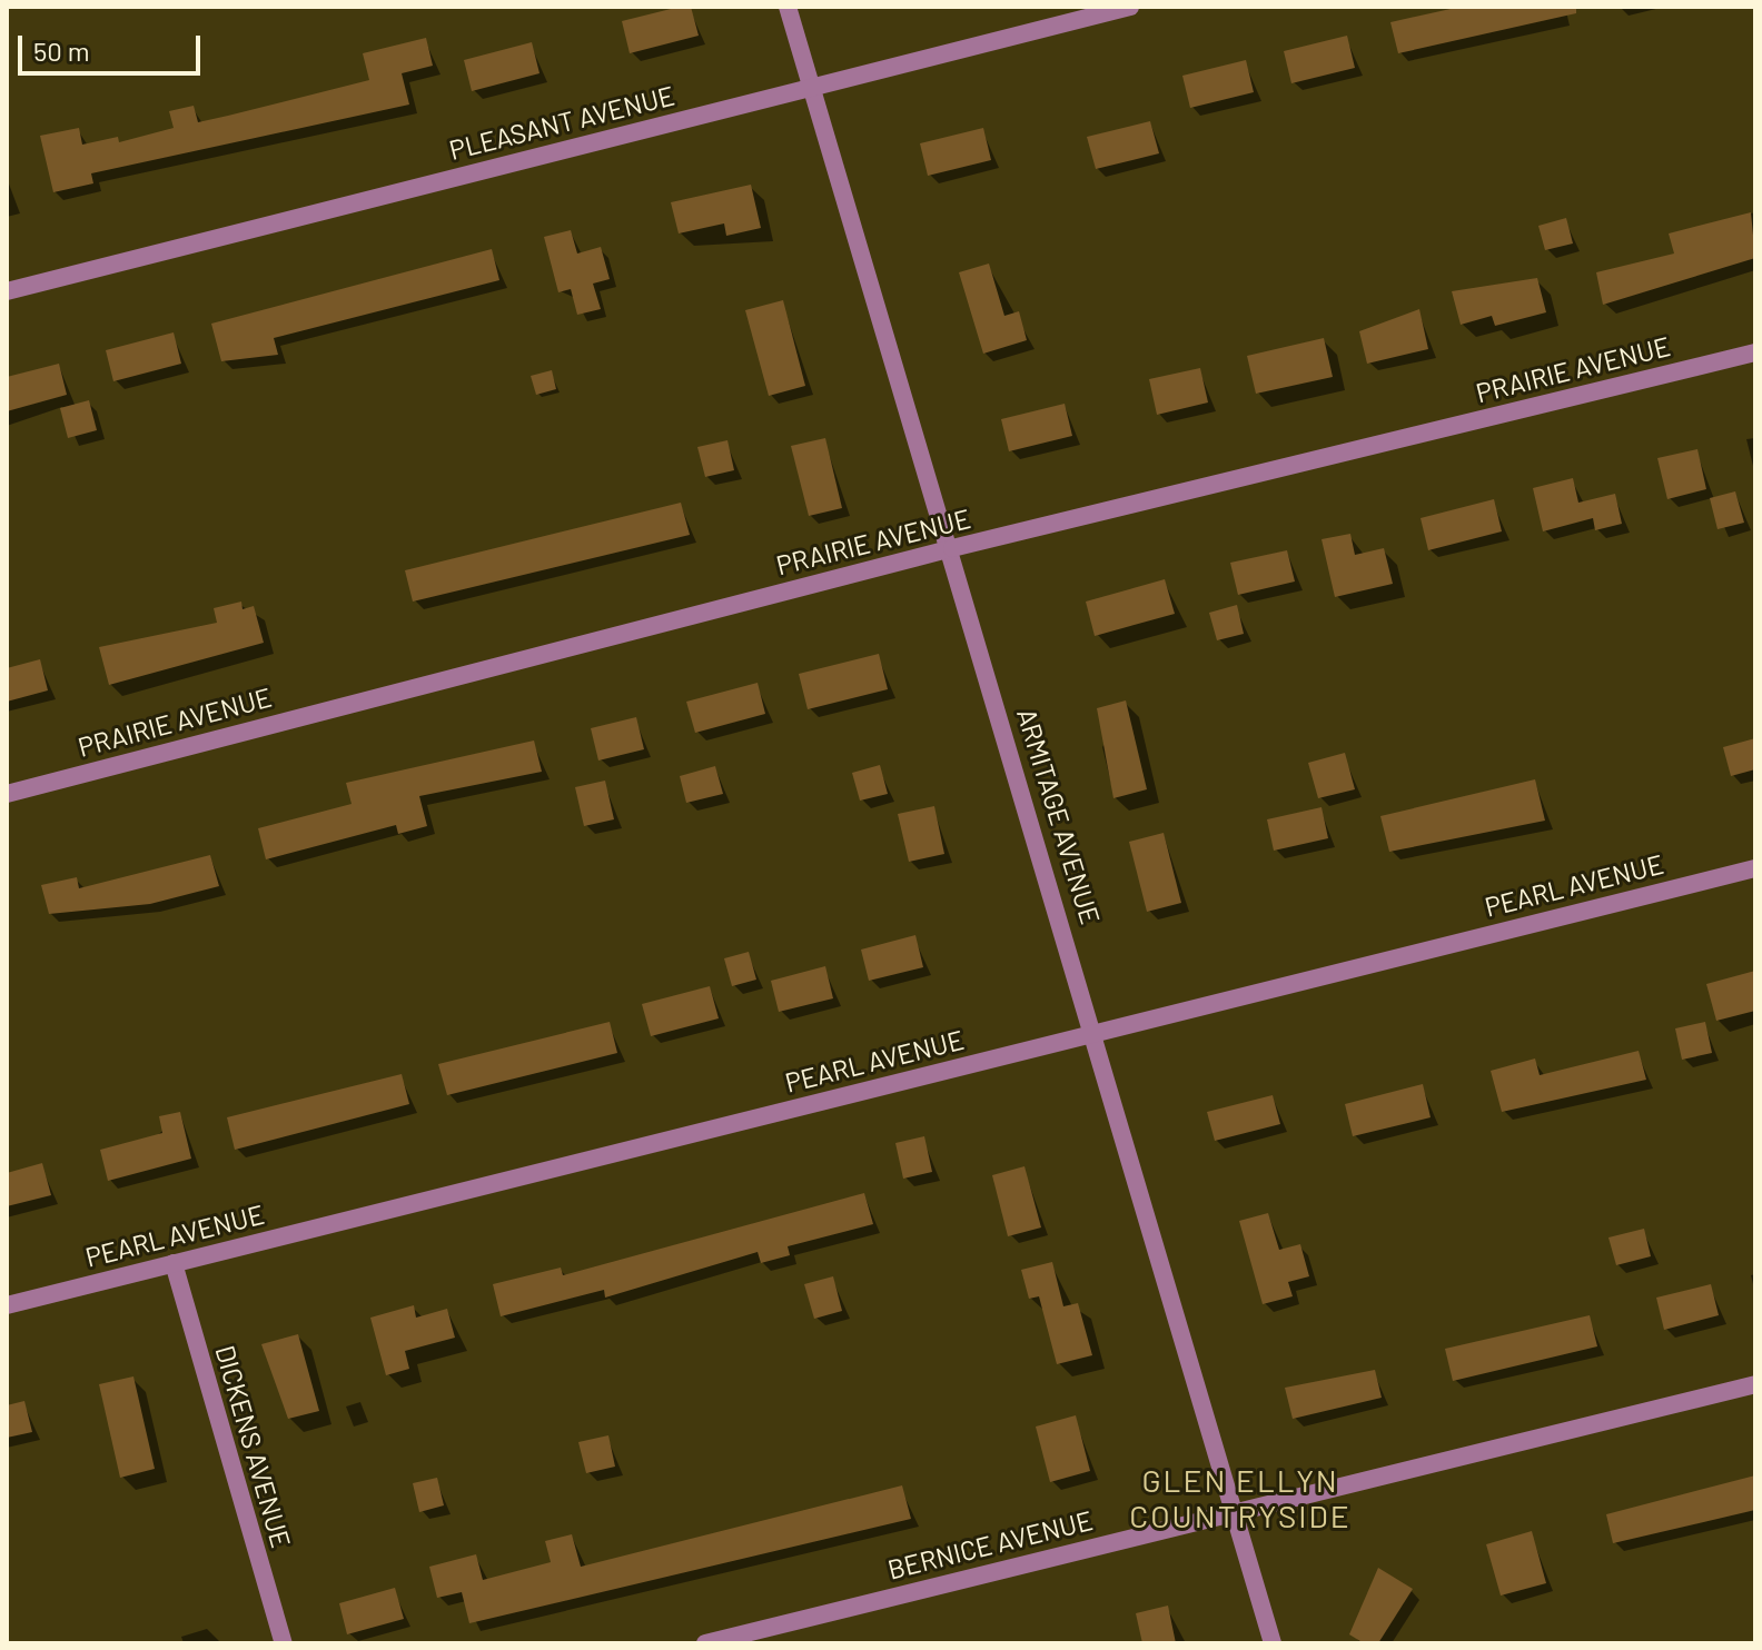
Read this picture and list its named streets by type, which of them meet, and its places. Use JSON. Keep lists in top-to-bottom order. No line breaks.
{"streets":{"street":["PLEASANT AVENUE","PRAIRIE AVENUE","ARMITAGE AVENUE","PEARL AVENUE","DICKENS AVENUE","BERNICE AVENUE"]},"crossings":[["PLEASANT AVENUE","ARMITAGE AVENUE"],["PRAIRIE AVENUE","ARMITAGE AVENUE"],["ARMITAGE AVENUE","PEARL AVENUE"],["ARMITAGE AVENUE","BERNICE AVENUE"],["PEARL AVENUE","DICKENS AVENUE"]],"districts":["GLEN ELLYN COUNTRYSIDE"],"scale_bar":"50 m"}
